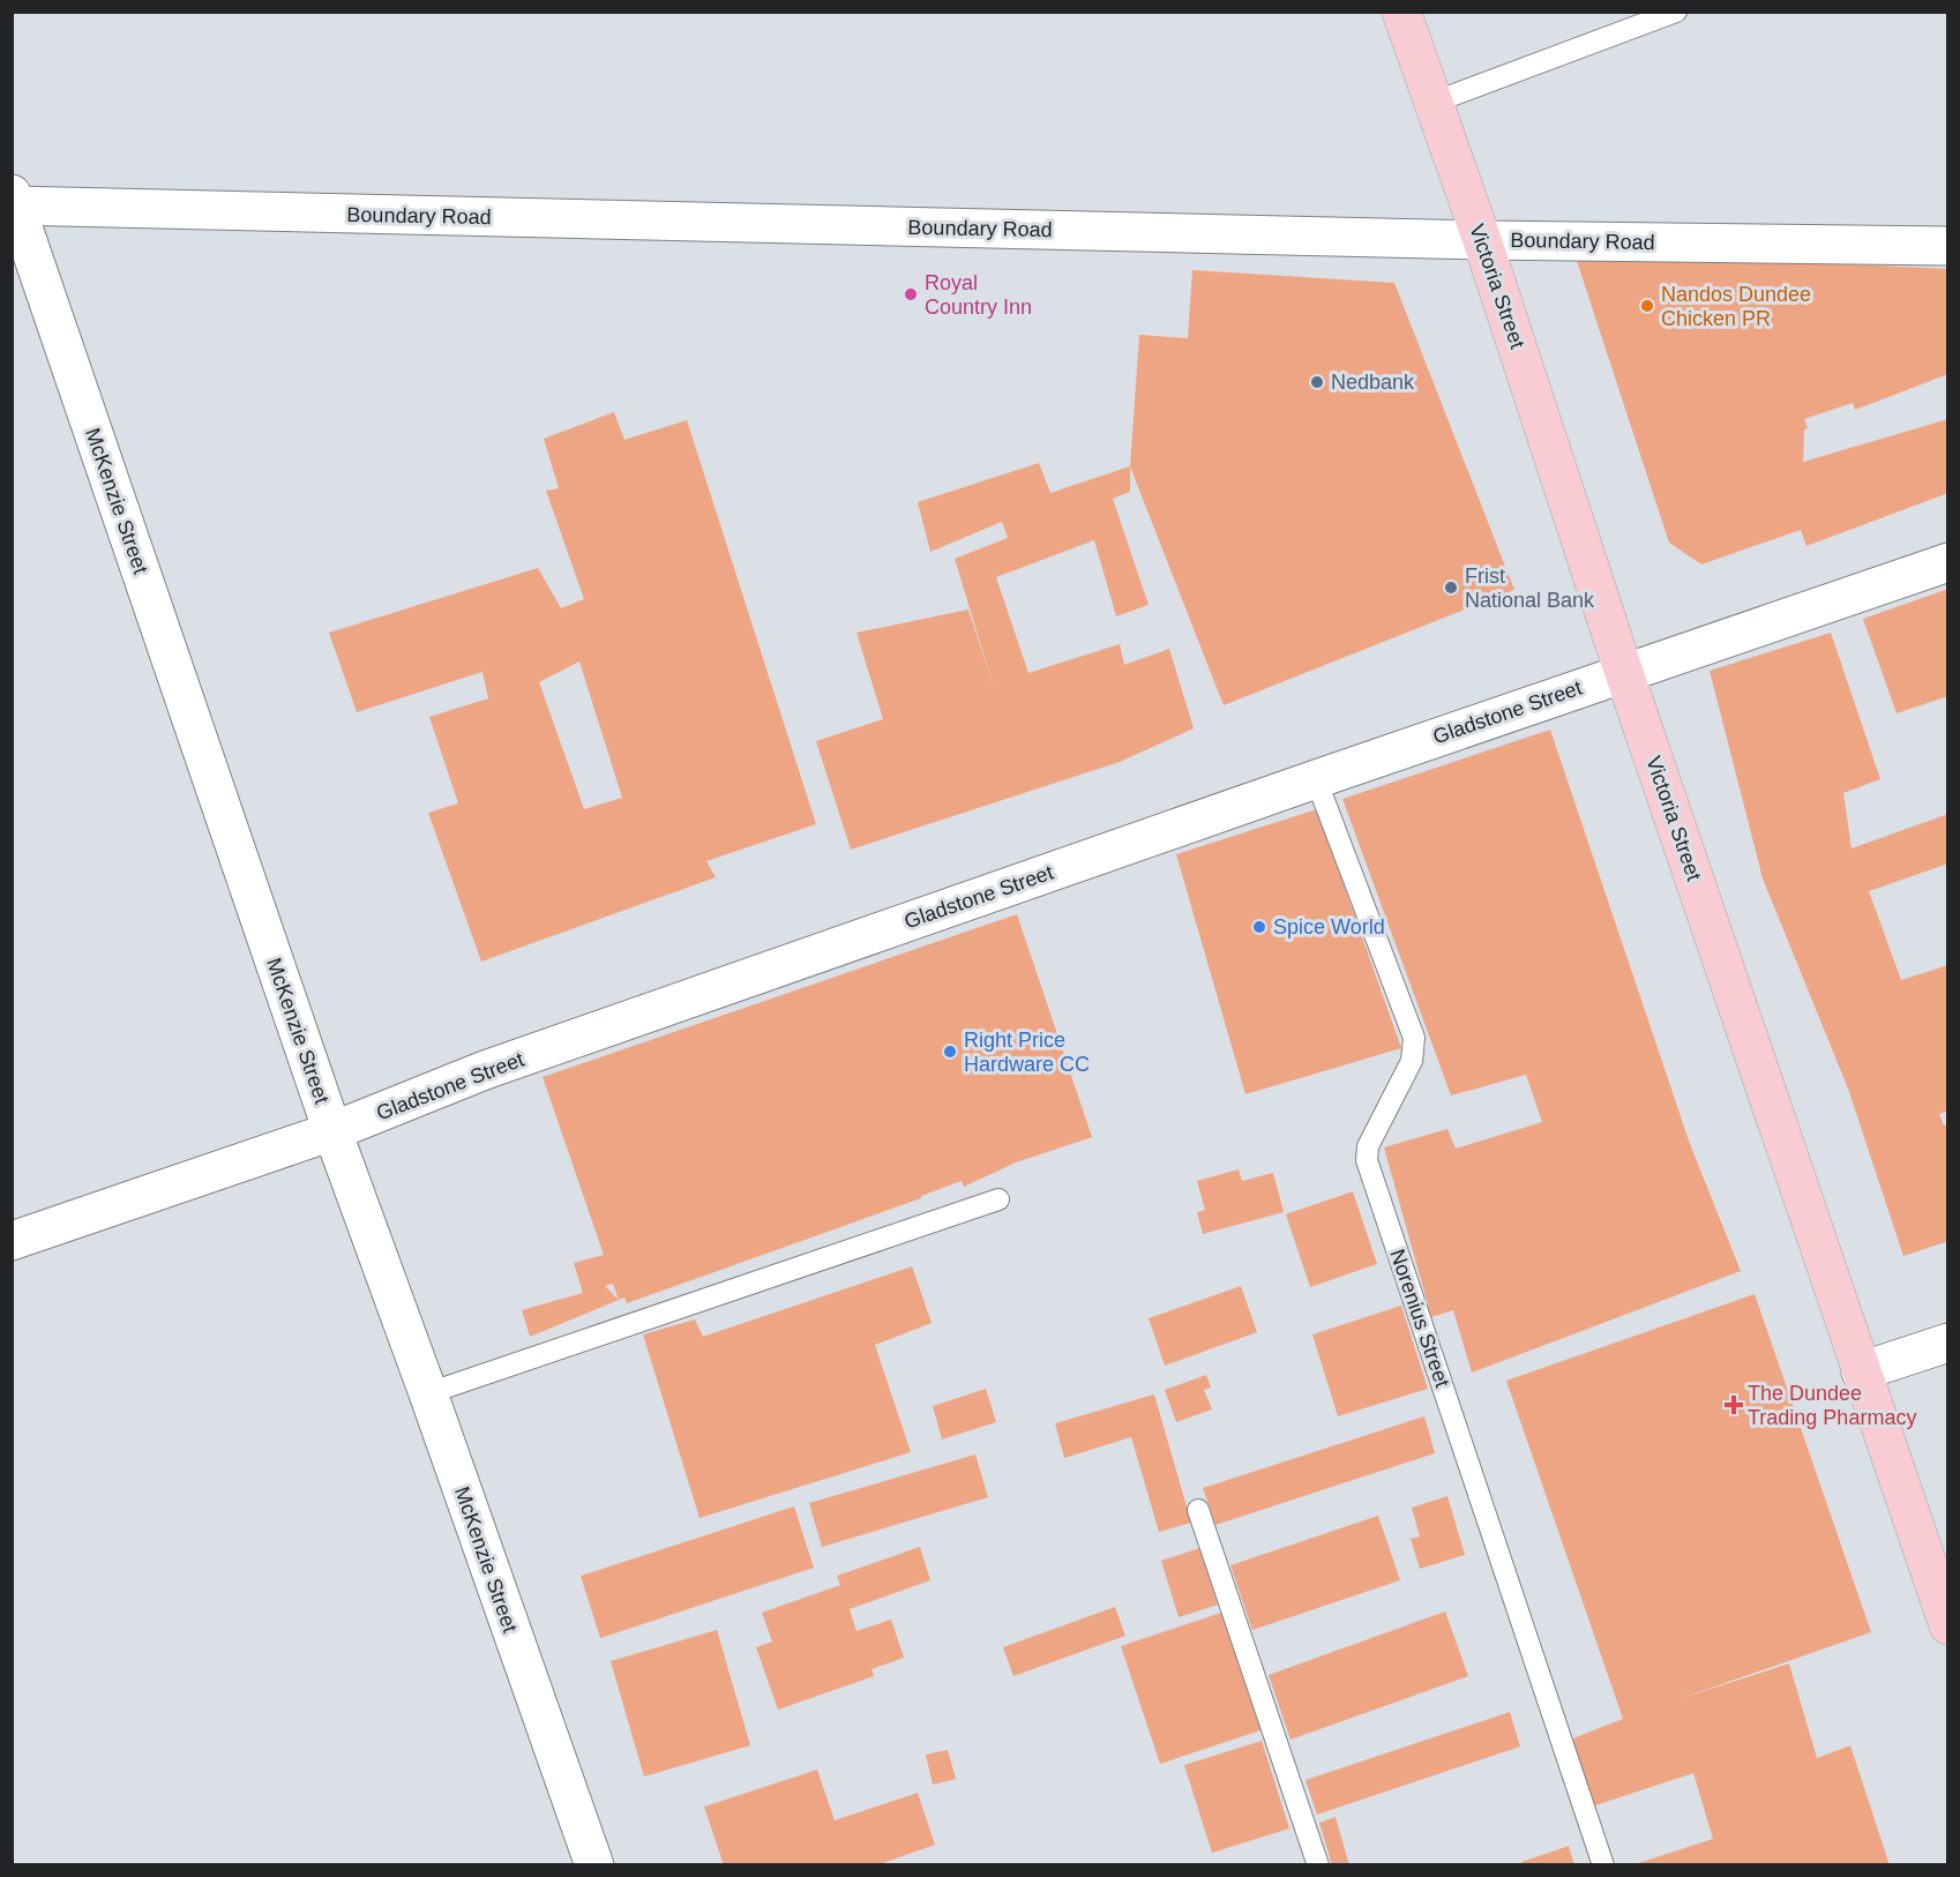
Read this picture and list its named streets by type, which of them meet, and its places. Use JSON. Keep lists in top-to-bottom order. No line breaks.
{"streets":{"main road":["Victoria Street"],"street":["Boundary Road","McKenzie Street","Gladstone Street"],"lane":["Norenius Street"]},"crossings":[["Boundary Road","Victoria Street"],["Boundary Road","McKenzie Street"],["Victoria Street","Gladstone Street"],["McKenzie Street","Gladstone Street"],["Gladstone Street","Norenius Street"]],"places":{"other":["Royal Country Inn","Nandos Dundee Chicken PR","Nedbank","Frist National Bank","Spice World","Right Price Hardware CC"],"health":["The Dundee Trading Pharmacy"]}}
